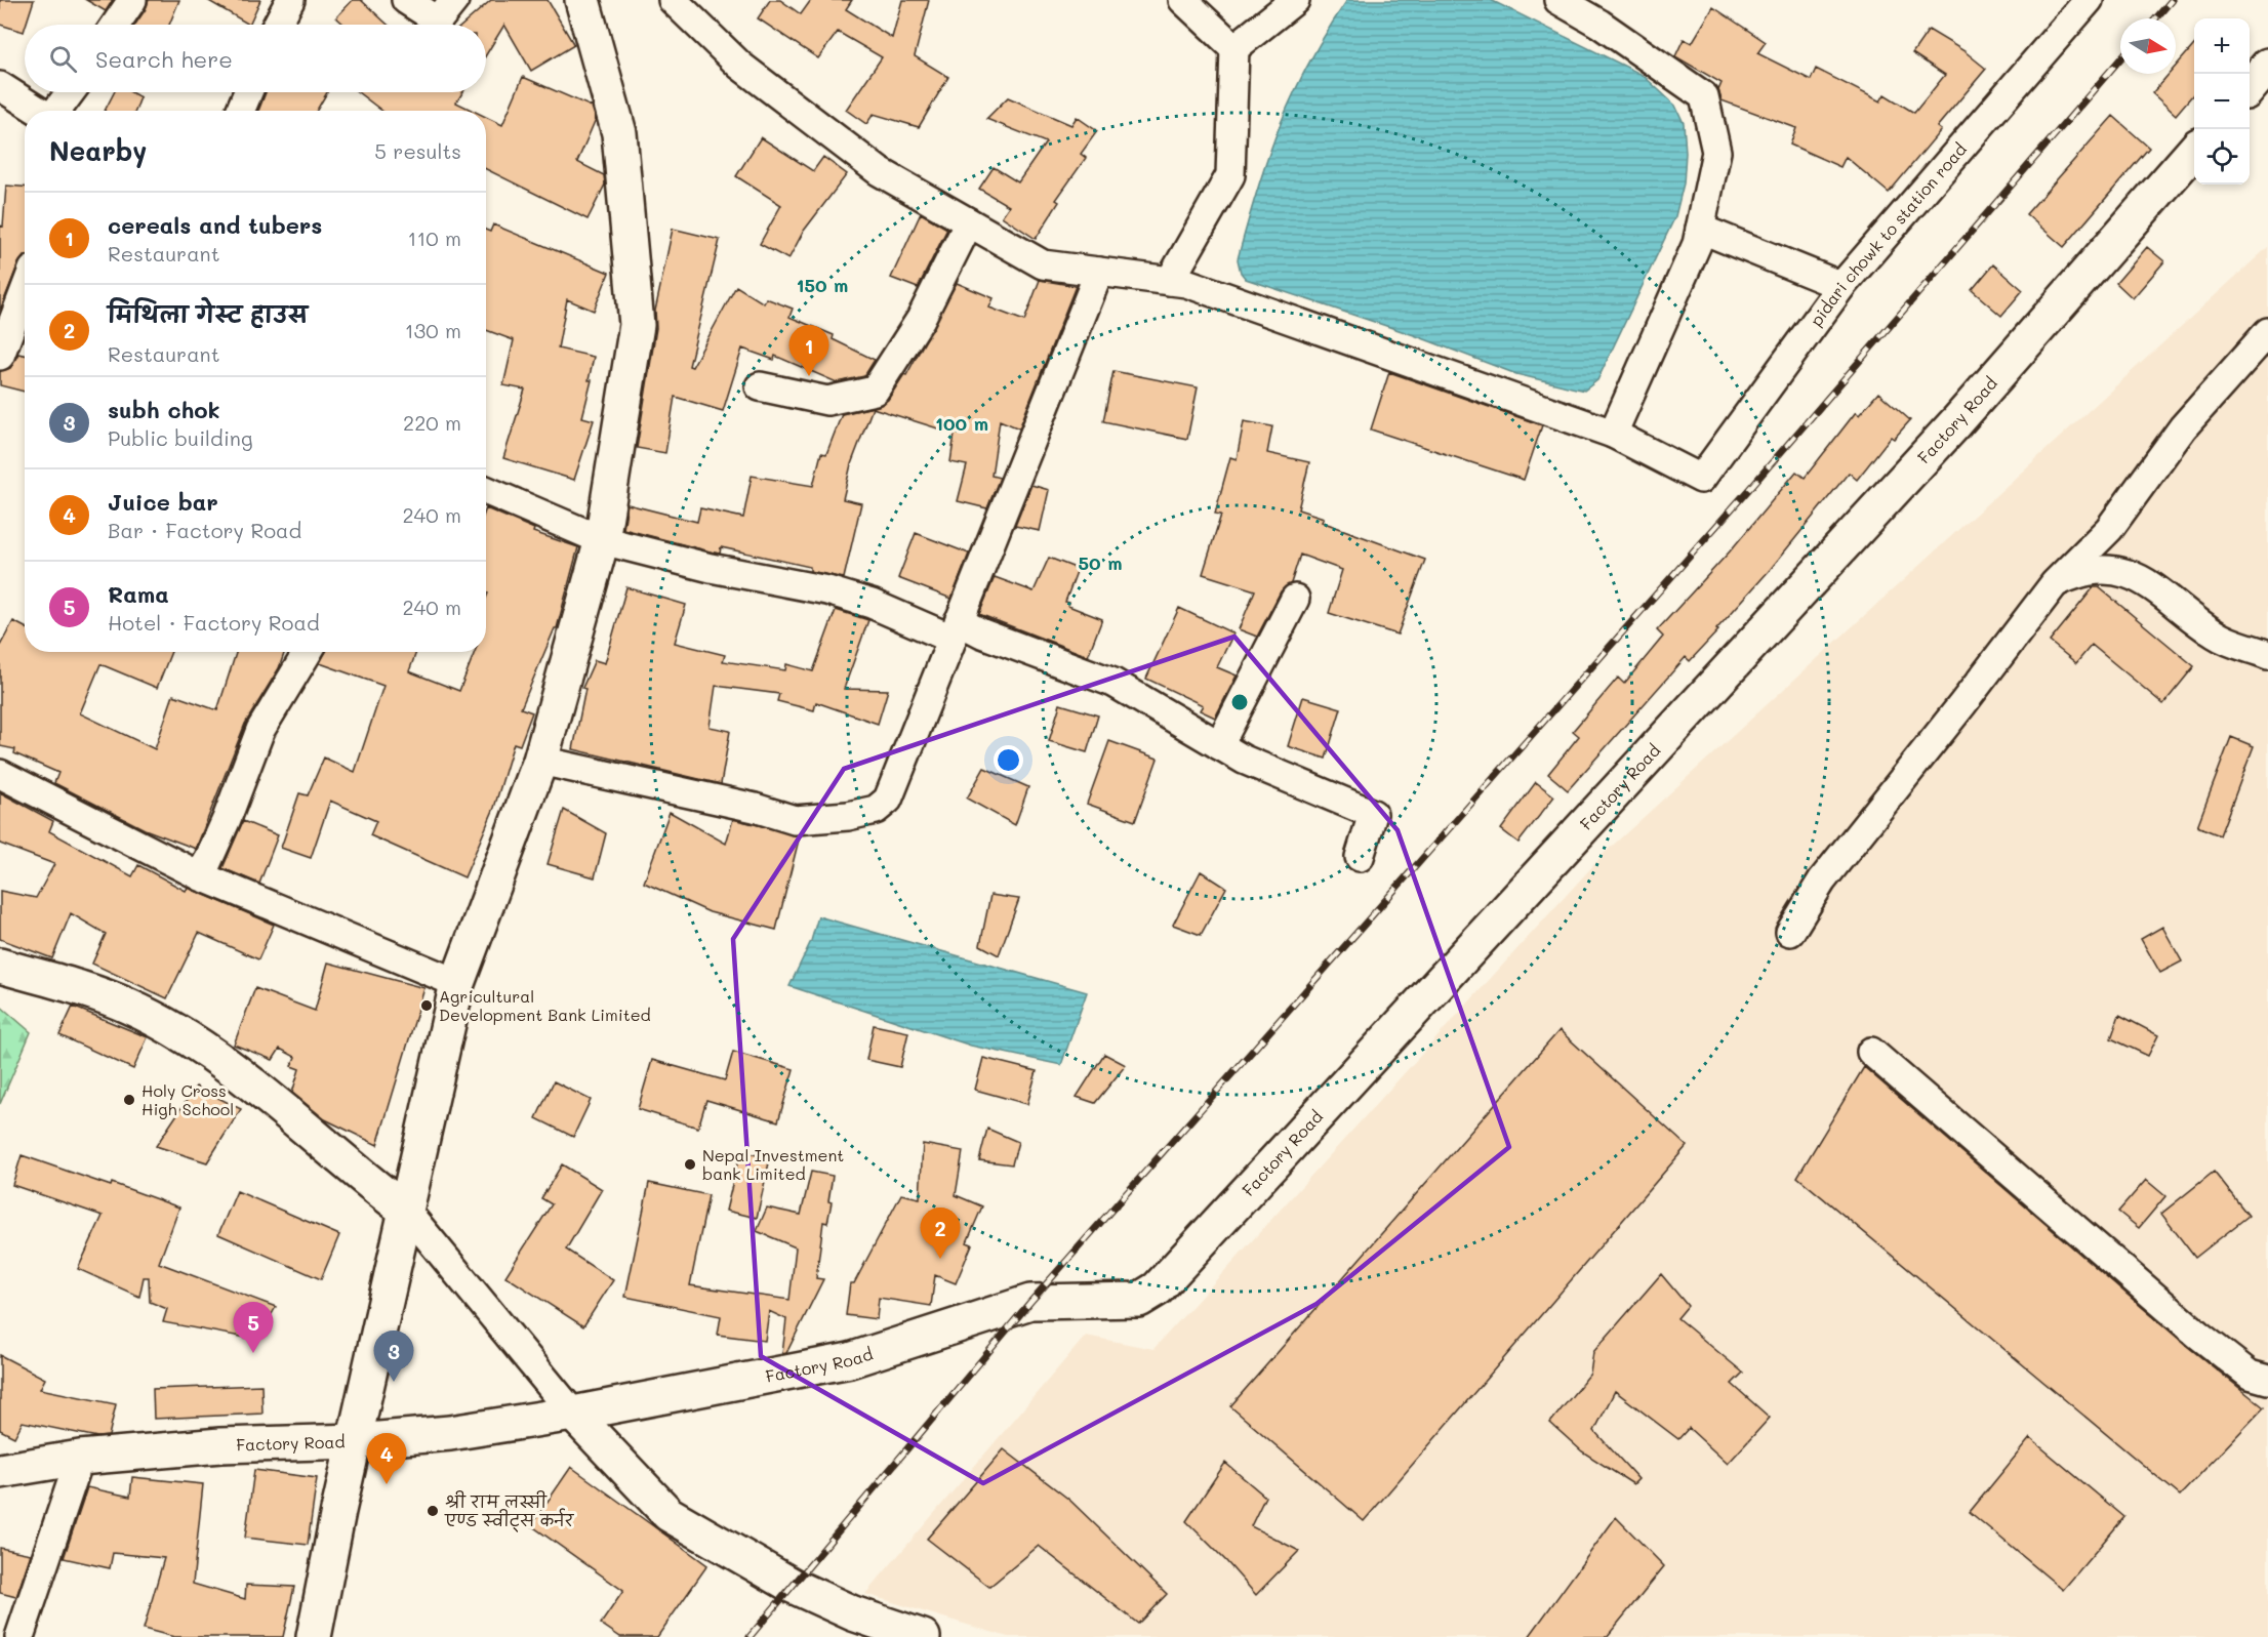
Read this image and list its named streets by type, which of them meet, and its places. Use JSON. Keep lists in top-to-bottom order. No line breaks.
{"streets":{"main road":["Factory Road"],"street":["pidari chowk to station road"]},"places":["Agricultural Development Bank Limited","Holy Cross High School","Nepal Investment bank Limited","श्री राम लस्सी एण्ड स्वीट्स कर्नर"],"north":"right","page":{"map_buttons":["+","−"],"search":"Search here","heading":["Nearby","5 results"],"list":[{"mark":"1","name":"cereals and tubers","note":"Restaurant","value":"110 m"},{"mark":"2","name":"मिथिला गेस्ट हाउस","note":"Restaurant","value":"130 m"},{"mark":"3","name":"subh chok","note":"Public building","value":"220 m"},{"mark":"4","name":"Juice bar","note":"Bar · Factory Road","value":"240 m"},{"mark":"5","name":"Rama","note":"Hotel · Factory Road","value":"240 m"}],"pins":["1","2","5","3","4"]},"rings":["150 m","100 m","50 m"]}
